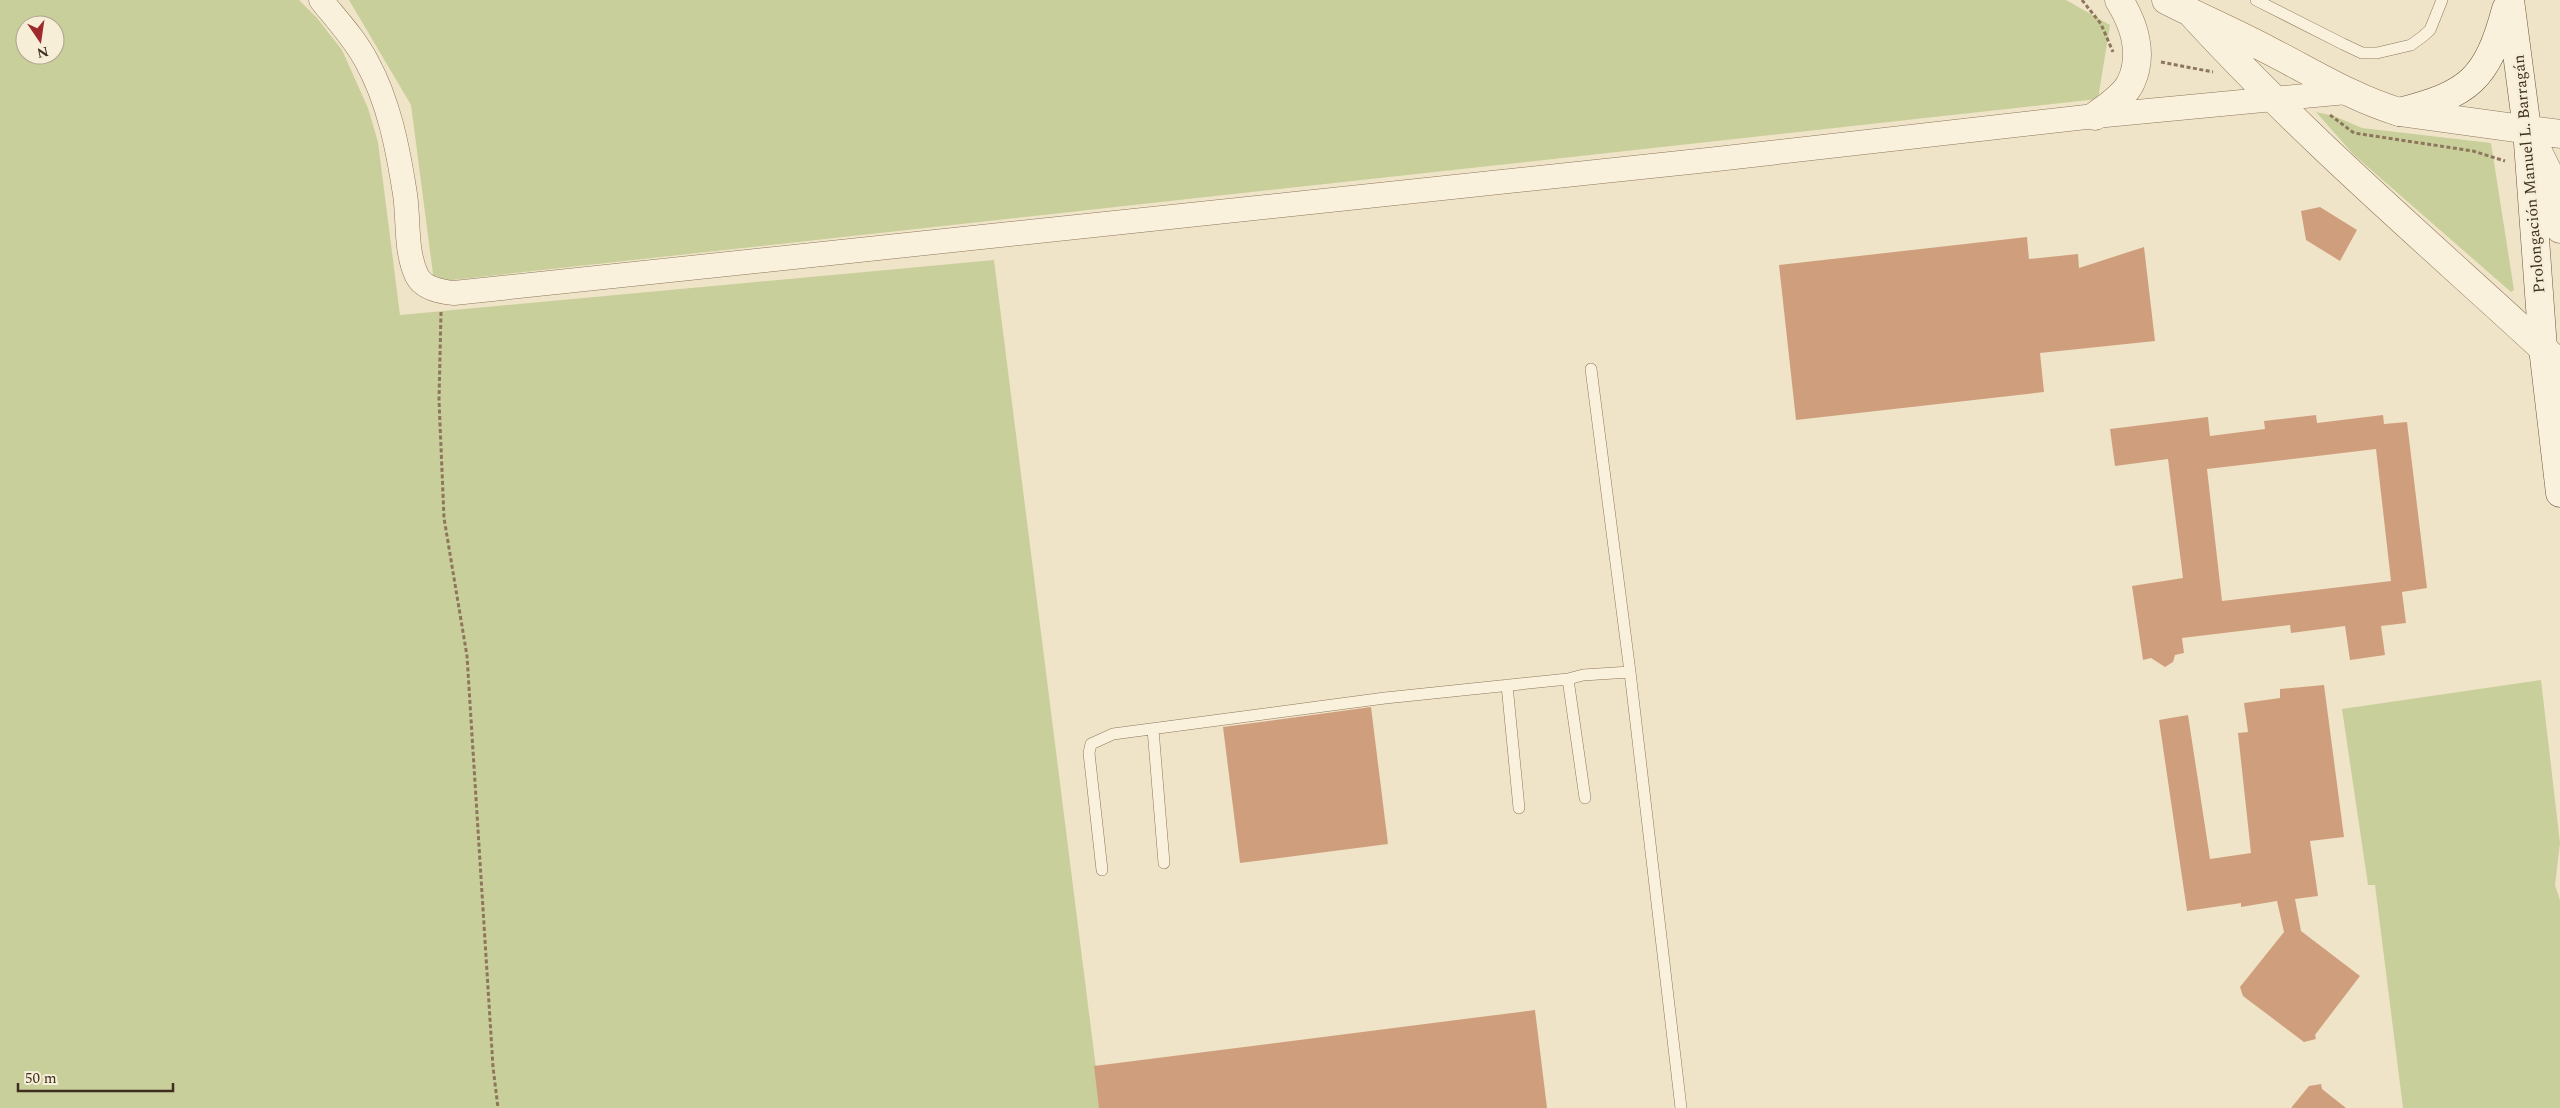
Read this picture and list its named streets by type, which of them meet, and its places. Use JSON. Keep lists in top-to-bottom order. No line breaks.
{"streets":{"street":["Prolongación Manuel L. Barragán"]},"scale_bar":"50 m","north":"bottom"}
